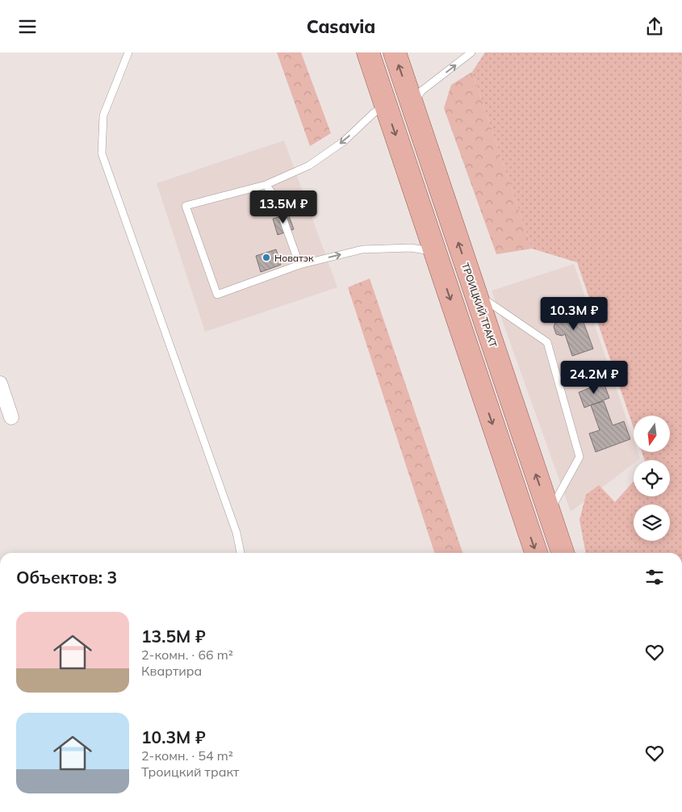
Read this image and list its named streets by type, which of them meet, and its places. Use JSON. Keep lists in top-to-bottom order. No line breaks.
{"streets":{"main road":["ТРОИЦКИЙ ТРАКТ"]},"places":["Новатэк"],"north":"bottom","page":{"header":"Casavia","price":["13.5M ₽","10.3M ₽","24.2M ₽"],"heading":"Объектов: 3","list":[{"name":"13.5M ₽","note":"2-комн. · 66 m² · Квартира"},{"name":"10.3M ₽","note":"2-комн. · 54 m² · Троицкий тракт"}]}}
